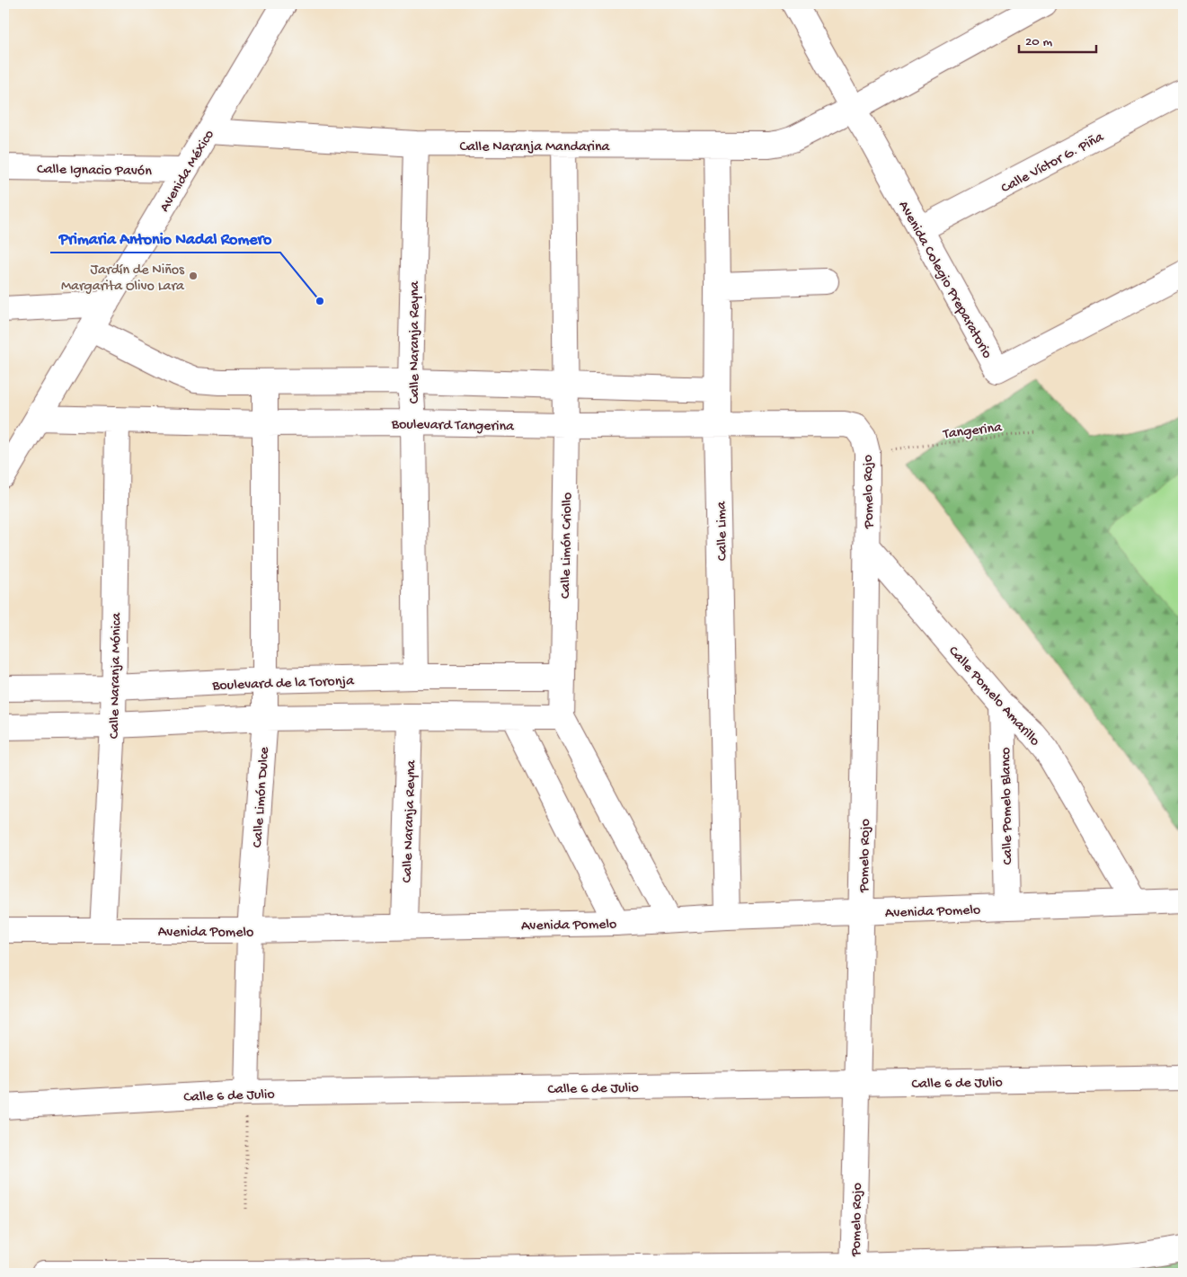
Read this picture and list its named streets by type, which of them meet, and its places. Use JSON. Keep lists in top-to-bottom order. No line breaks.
{"streets":{"street":["Calle Naranja Mandarina","Calle Víctor G. Piña","Calle Ignacio Pavón","Avenida México","Avenida Colegio Preparatorio","Calle Naranja Reyna","Boulevard Tangerina","Pomelo Rojo","Calle Lima","Calle Limón Criollo","Calle Naranja Mónica","Boulevard de la Toronja","Calle Pomelo Amarillo","Calle Limón Dulce","Calle Pomelo Blanco","Avenida Pomelo","Calle 6 de Julio"],"path":["Tangerina"]},"crossings":[["Calle Naranja Mandarina","Avenida México"],["Calle Naranja Mandarina","Avenida Colegio Preparatorio"],["Calle Naranja Mandarina","Calle Naranja Reyna"],["Calle Naranja Mandarina","Calle Lima"],["Calle Naranja Mandarina","Calle Limón Criollo"],["Calle Víctor G. Piña","Avenida Colegio Preparatorio"],["Calle Ignacio Pavón","Avenida México"],["Avenida México","Boulevard Tangerina"],["Calle Naranja Reyna","Boulevard Tangerina"],["Calle Naranja Reyna","Boulevard de la Toronja"],["Calle Naranja Reyna","Avenida Pomelo"],["Boulevard Tangerina","Pomelo Rojo"],["Boulevard Tangerina","Calle Lima"],["Boulevard Tangerina","Calle Limón Criollo"],["Boulevard Tangerina","Calle Naranja Mónica"],["Boulevard Tangerina","Calle Limón Dulce"],["Pomelo Rojo","Calle Pomelo Amarillo"],["Pomelo Rojo","Avenida Pomelo"],["Pomelo Rojo","Calle 6 de Julio"],["Calle Lima","Avenida Pomelo"],["Calle Limón Criollo","Boulevard de la Toronja"],["Calle Limón Criollo","Avenida Pomelo"],["Calle Naranja Mónica","Boulevard de la Toronja"],["Calle Naranja Mónica","Avenida Pomelo"],["Boulevard de la Toronja","Calle Limón Dulce"],["Calle Pomelo Amarillo","Calle Pomelo Blanco"],["Calle Pomelo Amarillo","Avenida Pomelo"],["Calle Limón Dulce","Avenida Pomelo"],["Calle Limón Dulce","Calle 6 de Julio"],["Calle Pomelo Blanco","Avenida Pomelo"]],"places":["Jardín de Niños Margarita Olivo Lara","Primaria Antonio Nadal Romero"],"scale_bar":"20 m"}
